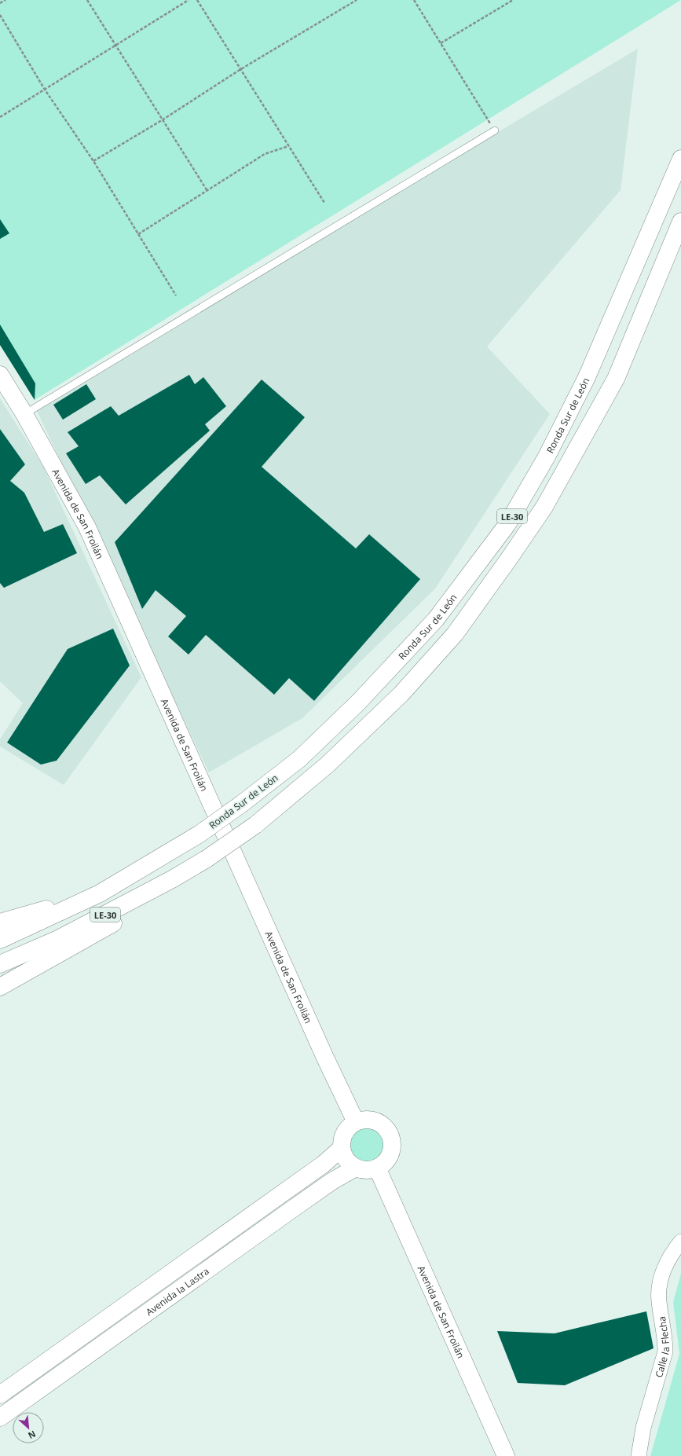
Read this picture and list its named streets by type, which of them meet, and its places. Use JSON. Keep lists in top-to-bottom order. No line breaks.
{"streets":{"main road":["Ronda Sur de León","Avenida de San Froilán","LE-30","Avenida la Lastra"],"street":["Calle la Flecha"]},"crossings":[["Avenida de San Froilán","Avenida la Lastra"]],"north":"bottom right"}
